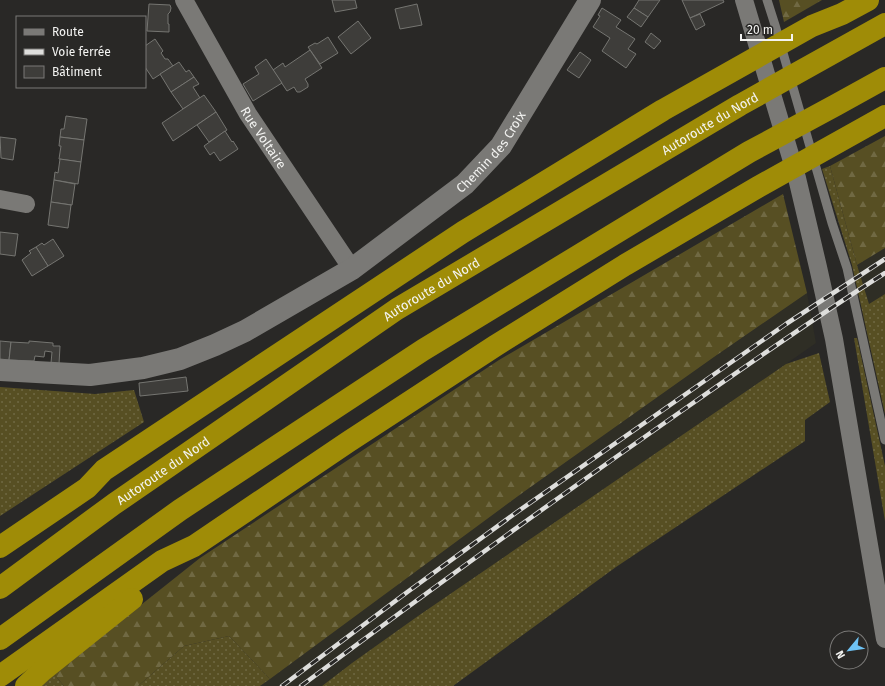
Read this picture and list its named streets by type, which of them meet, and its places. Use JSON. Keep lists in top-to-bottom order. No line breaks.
{"streets":{"highway":["Autoroute du Nord"],"main road":["Chemin des Croix"],"street":["Rue Voltaire"]},"crossings":[["Rue Voltaire","Chemin des Croix"]],"legend":["Route","Voie ferrée","Bâtiment"],"scale_bar":"20 m","north":"bottom left"}
